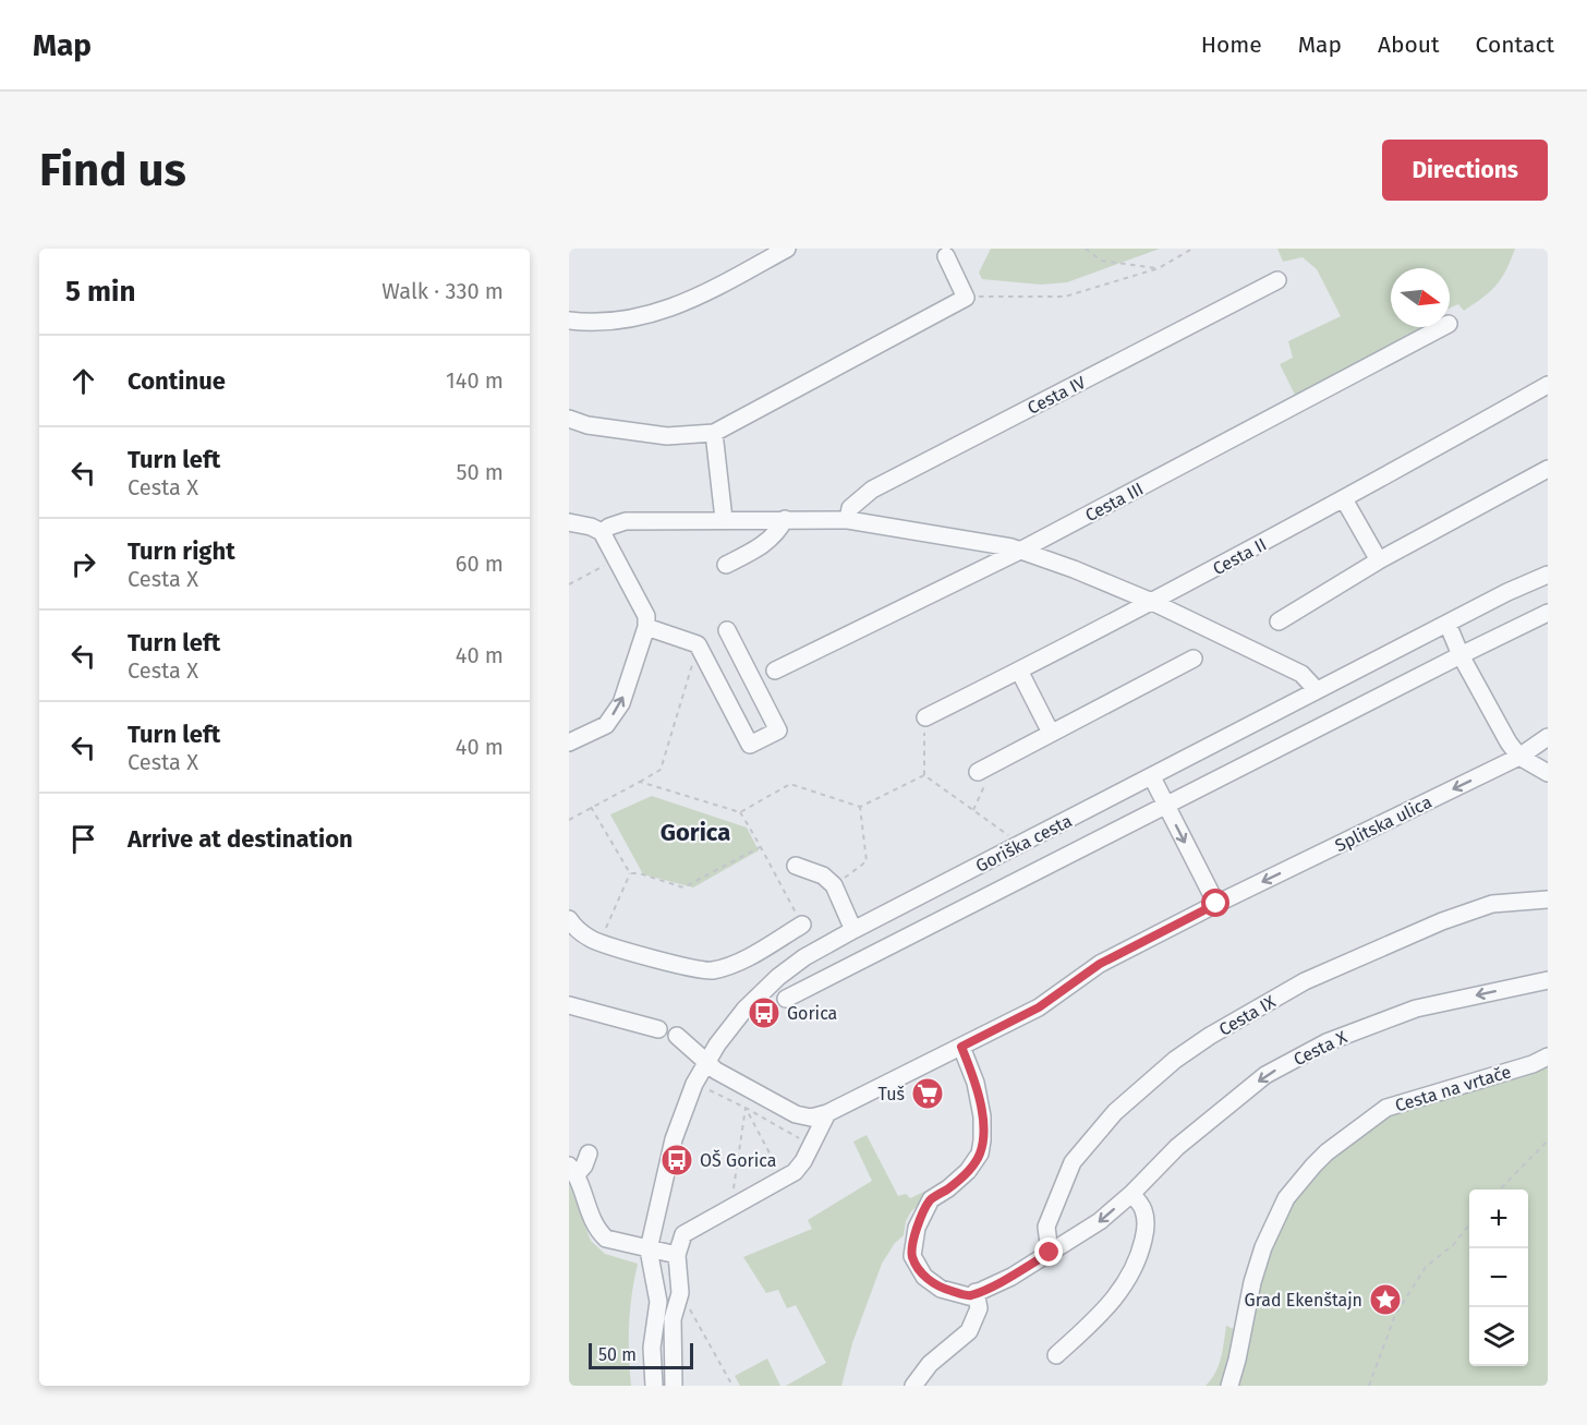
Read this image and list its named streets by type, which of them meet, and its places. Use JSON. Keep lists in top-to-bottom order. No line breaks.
{"streets":{"street":["Cesta IV","Cesta III","Cesta II","Splitska ulica","Goriška cesta","Cesta IX","Cesta X","Cesta na vrtače"]},"crossings":[["Splitska ulica","Cesta X"],["Cesta IX","Cesta X"]],"one_way":["Cesta X"],"districts":["Gorica"],"places":{"bus stop":["Gorica","OŠ Gorica"],"supermarket":["Tuš"],"place":["Grad Ekenštajn"]},"scale_bar":"50 m","north":"right","page":{"header":"Map","nav":["Home","Map","About","Contact"],"buttons":"Directions","title":"Find us","heading":["5 min","Walk · 330 m"],"list":[["Continue","140 m"],["Turn left","Cesta X","50 m"],["Turn right","Cesta X","60 m"],["Turn left","Cesta X","40 m"],["Turn left","Cesta X","40 m"],"Arrive at destination"],"map_buttons":["+","−"],"scale":"50 m"}}
